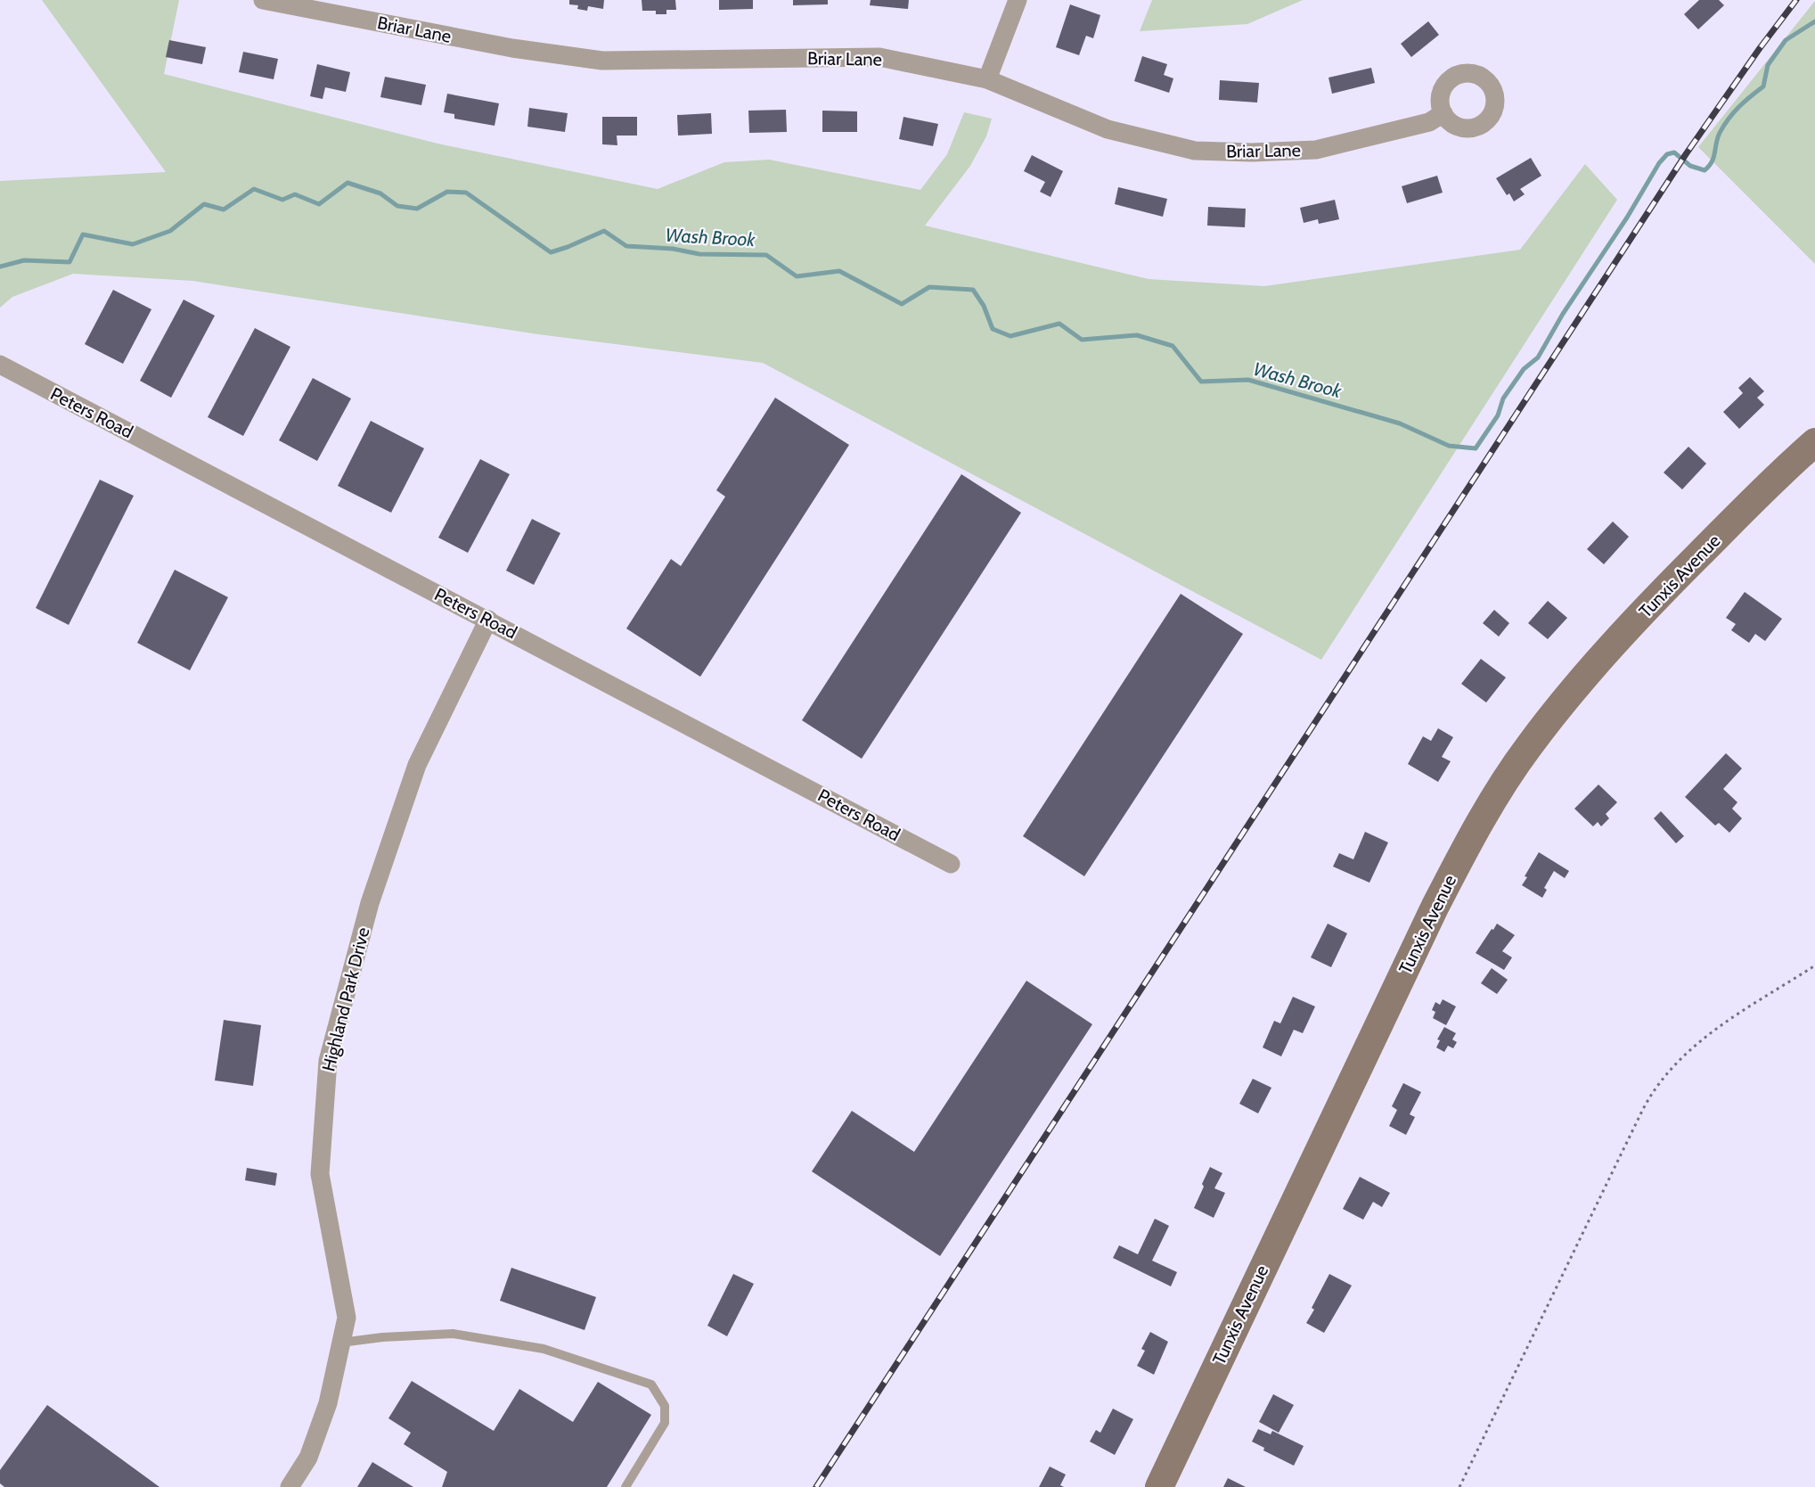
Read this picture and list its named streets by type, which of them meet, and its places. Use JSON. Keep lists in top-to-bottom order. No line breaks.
{"streets":{"main road":["Tunxis Avenue"],"street":["Briar Lane","Peters Road","Highland Park Drive"]},"crossings":[["Peters Road","Highland Park Drive"]],"water":["Wash Brook"]}
